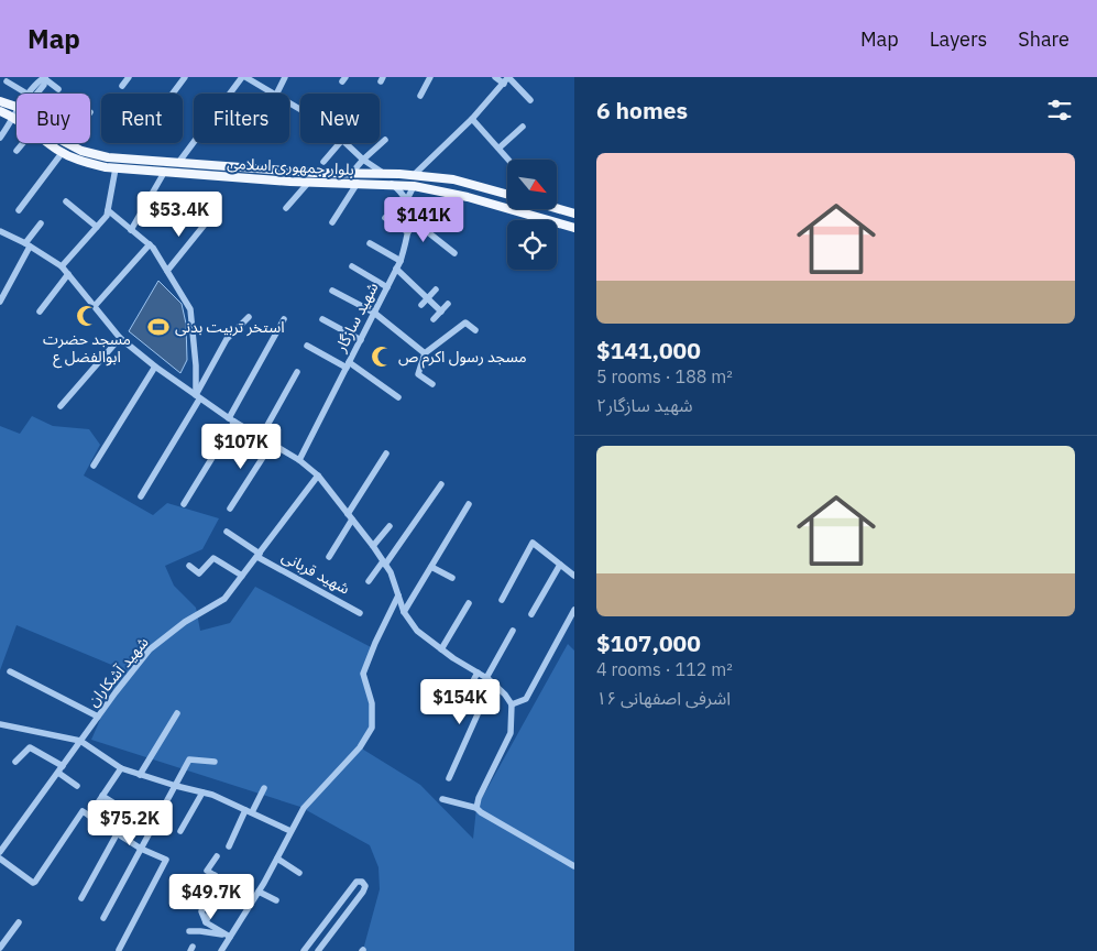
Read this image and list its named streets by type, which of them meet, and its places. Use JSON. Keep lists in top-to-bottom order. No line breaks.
{"streets":{"main road":["بلوار جمهوری اسلامی"],"street":["شهید سازگار","شهید قربانی","شهید آشکاران"]},"crossings":[["شهید قربانی","شهید آشکاران"]],"places":{"mosque":["مسجد حضرت ابوالفضل ع","مسجد رسول اکرم ص"],"sports":["استخر تربیت بدنی"]},"north":"bottom right","page":{"header":"Map","nav":["Map","Layers","Share"],"heading":"6 homes","chip":["Buy","Rent","Filters","New"],"list":[{"name":"$141,000","note":"5 rooms · 188 m² · شهید سازگار۲"},{"name":"$107,000","note":"4 rooms · 112 m² · اشرفی اصفهانی ۱۶"}],"price":["$53.4K","$141K","$107K","$154K","$75.2K","$49.7K"]}}
